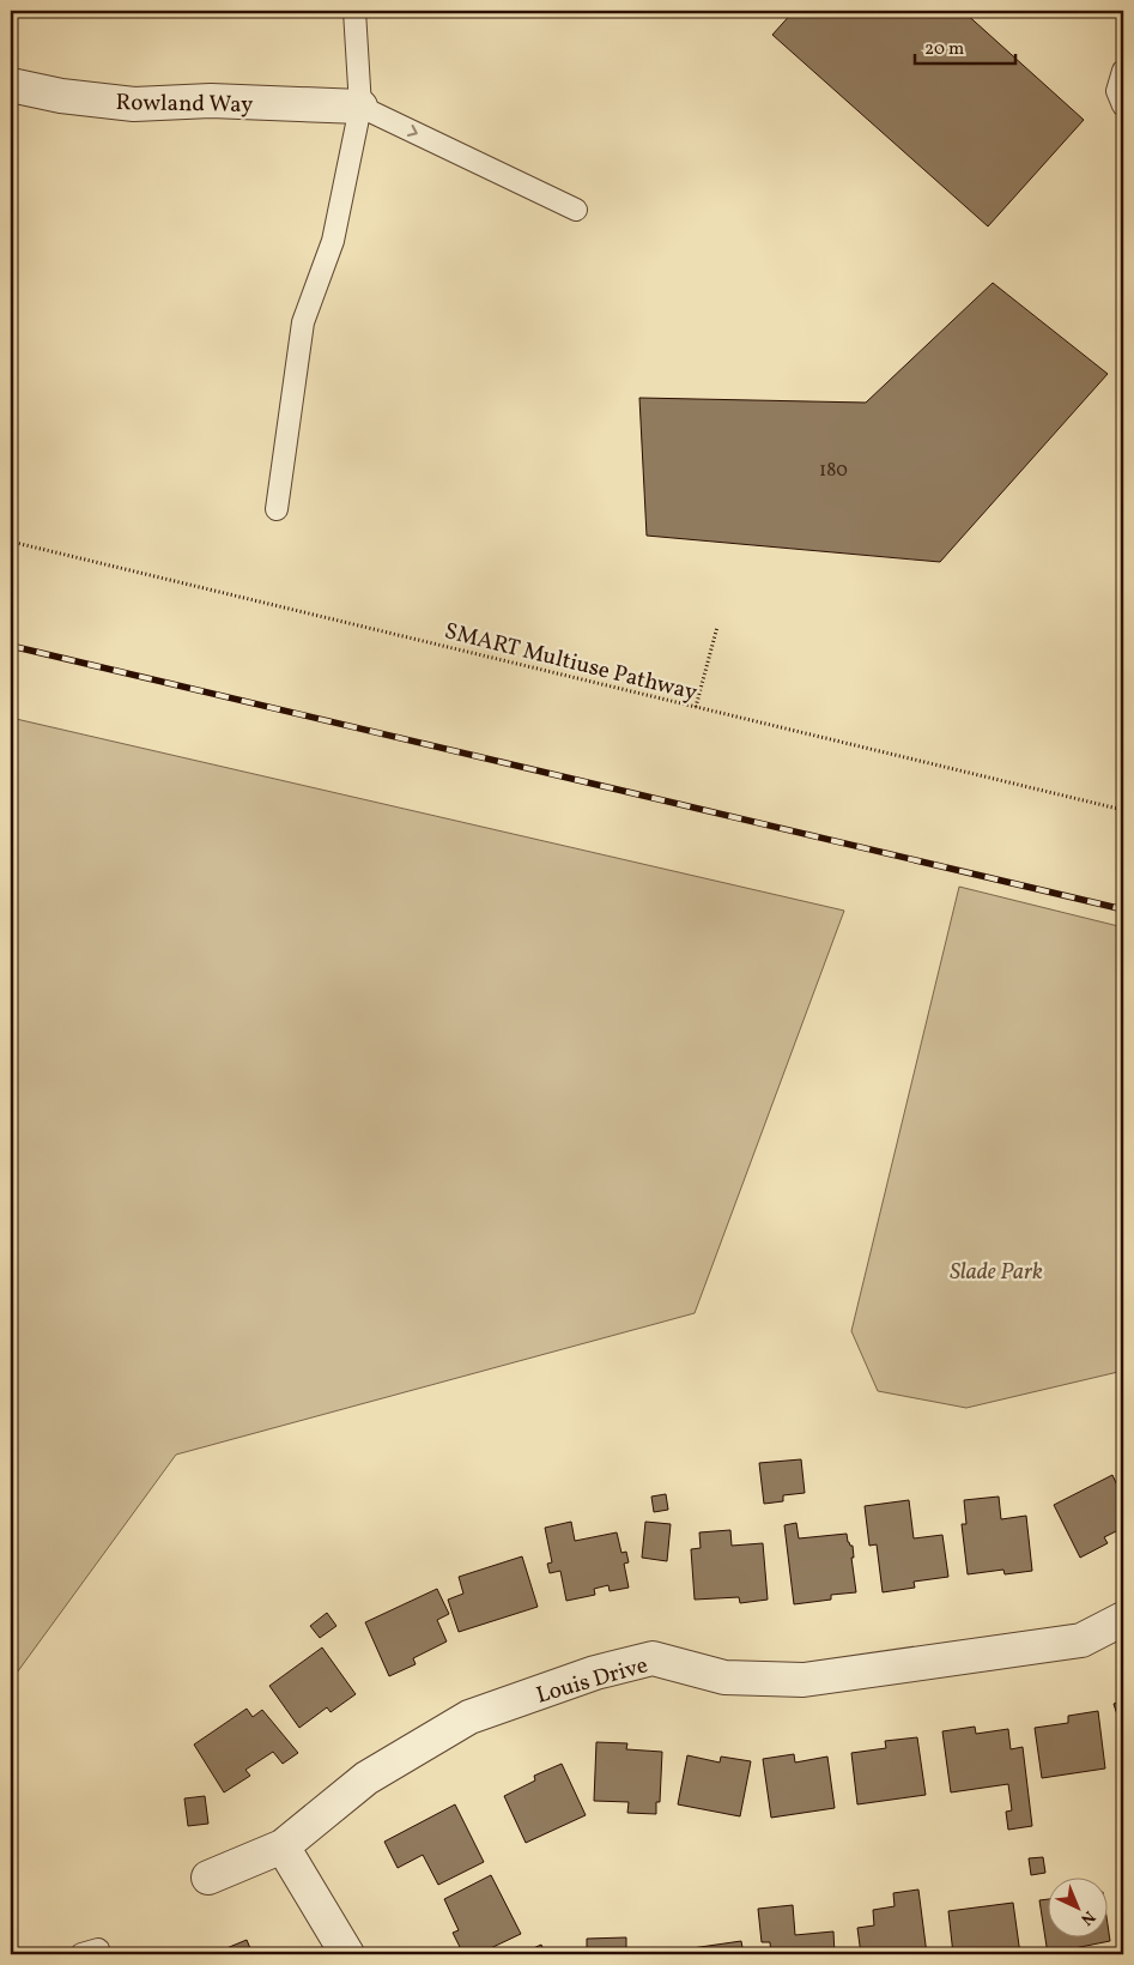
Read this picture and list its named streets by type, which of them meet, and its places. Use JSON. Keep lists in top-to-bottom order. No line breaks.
{"streets":{"street":["Rowland Way","Louis Drive"],"path":["SMART Multiuse Pathway"]},"parks":["Slade Park"],"house_numbers":["180"],"scale_bar":"20 m","north":"bottom right"}
